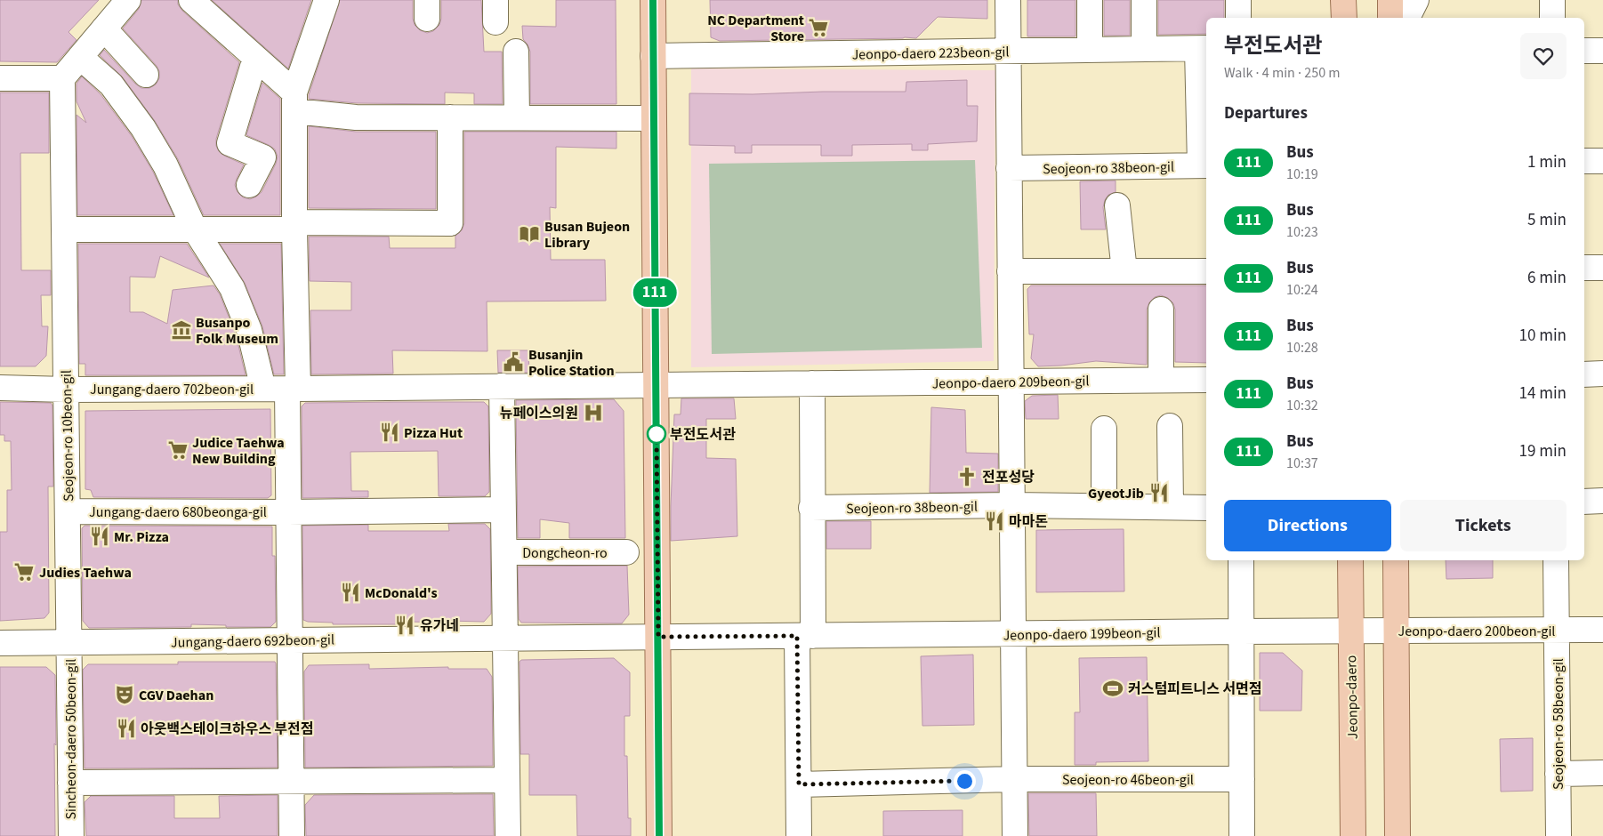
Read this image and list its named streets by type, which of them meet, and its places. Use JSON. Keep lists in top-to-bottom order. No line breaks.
{"streets":{"main road":["Jeonpo-daero"],"street":["Jeonpo-daero 223beon-gil","Seojeon-ro 38beon-gil","Jeonpo-daero 209beon-gil","Jungang-daero 702beon-gil","Seojeon-ro 10beon-gil","Jungang-daero 680beonga-gil","Dongcheon-ro","Jeonpo-daero 200beon-gil","Jeonpo-daero 199beon-gil","Jungang-daero 692beon-gil","Seojeon-ro 58beon-gil","Sincheon-daero 50beon-gil","Seojeon-ro 46beon-gil"]},"crossings":[["Jeonpo-daero 209beon-gil","Jungang-daero 702beon-gil"],["Jungang-daero 702beon-gil","Seojeon-ro 10beon-gil"],["Jungang-daero 702beon-gil","Jungang-daero 680beonga-gil"],["Seojeon-ro 10beon-gil","Jungang-daero 680beonga-gil"],["Seojeon-ro 10beon-gil","Jungang-daero 692beon-gil"],["Seojeon-ro 10beon-gil","Sincheon-daero 50beon-gil"],["Jungang-daero 680beonga-gil","Jungang-daero 692beon-gil"],["Jeonpo-daero 200beon-gil","Jeonpo-daero 199beon-gil"],["Jeonpo-daero 200beon-gil","Jeonpo-daero"],["Jeonpo-daero 200beon-gil","Seojeon-ro 58beon-gil"],["Jeonpo-daero 199beon-gil","Jungang-daero 692beon-gil"],["Jeonpo-daero 199beon-gil","Jeonpo-daero"],["Jungang-daero 692beon-gil","Sincheon-daero 50beon-gil"]],"places":{"supermarket":["NC Department Store","Judice Taehwa New Building","Judies Taehwa"],"library":["Busan Bujeon Library"],"museum":["Busanpo Folk Museum"],"public building":["Busanjin Police Station"],"hospital":["뉴페이스의원"],"restaurant":["Pizza Hut","GyeotJib","마마돈","Mr. Pizza","McDonald's","유가네","아웃백스테이크하우스 부전점"],"other":["부전도서관"],"church":["전포성당"],"sports":["커스텀피트니스 서면점"],"theatre":["CGV Daehan"]},"lines":["bus line 111"],"page":{"on_map":"111","heading":[["부전도서관","Walk · 4 min · 250 m"],"Departures"],"list":[{"mark":"111","name":"Bus","note":"10:19","value":"1 min"},{"mark":"111","name":"Bus","note":"10:23","value":"5 min"},{"mark":"111","name":"Bus","note":"10:24","value":"6 min"},{"mark":"111","name":"Bus","note":"10:28","value":"10 min"},{"mark":"111","name":"Bus","note":"10:32","value":"14 min"},{"mark":"111","name":"Bus","note":"10:37","value":"19 min"}],"buttons":["Directions","Tickets"]}}
